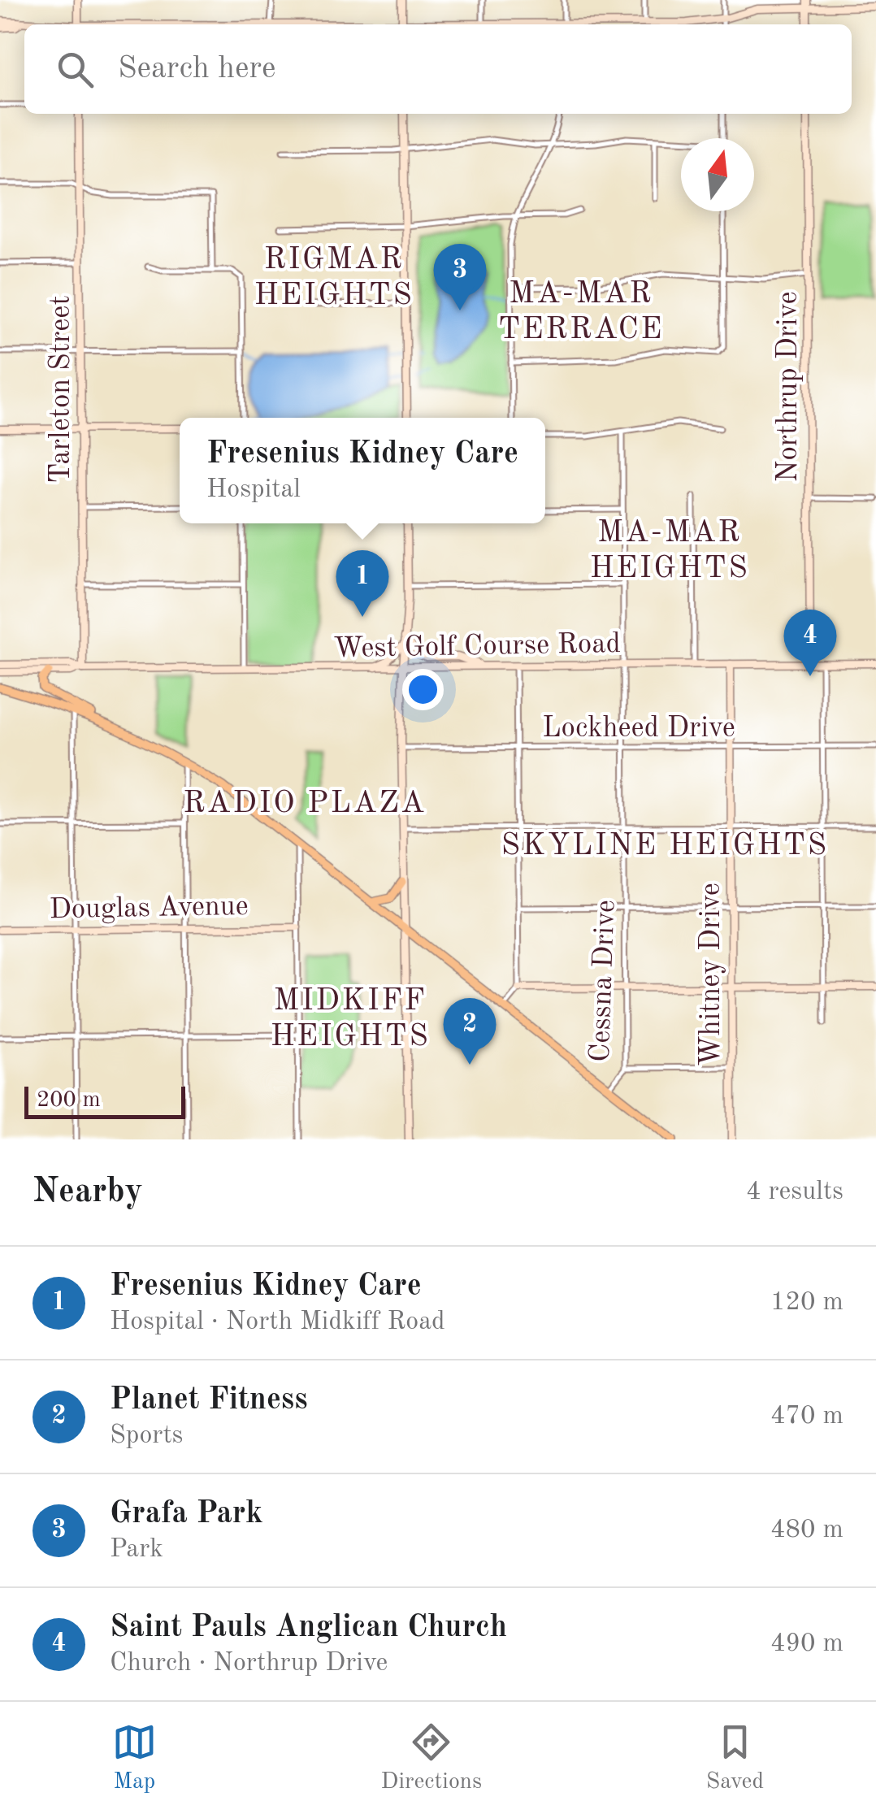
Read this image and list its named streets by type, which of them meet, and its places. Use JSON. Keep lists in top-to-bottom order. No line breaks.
{"streets":{"street":["Northrup Drive","Tarleton Street","West Golf Course Road","Lockheed Drive","Douglas Avenue","Whitney Drive","Cessna Drive"]},"crossings":[["Northrup Drive","West Golf Course Road"],["Tarleton Street","West Golf Course Road"],["West Golf Course Road","Whitney Drive"],["West Golf Course Road","Cessna Drive"],["Lockheed Drive","Whitney Drive"],["Lockheed Drive","Cessna Drive"]],"districts":["RIGMAR HEIGHTS","MA-MAR TERRACE","MA-MAR HEIGHTS","RADIO PLAZA","SKYLINE HEIGHTS","MIDKIFF HEIGHTS"],"scale_bar":"200 m","north":"top","page":{"search":"Search here","pins":["3","1","4","2"],"popup":["Fresenius Kidney Care","Hospital"],"scale":"200 m","heading":["Nearby","4 results"],"list":[{"mark":"1","name":"Fresenius Kidney Care","note":"Hospital · North Midkiff Road","value":"120 m"},{"mark":"2","name":"Planet Fitness","note":"Sports","value":"470 m"},{"mark":"3","name":"Grafa Park","note":"Park","value":"480 m"},{"mark":"4","name":"Saint Pauls Anglican Church","note":"Church · Northrup Drive","value":"490 m"}],"nav":["Map","Directions","Saved"]}}
